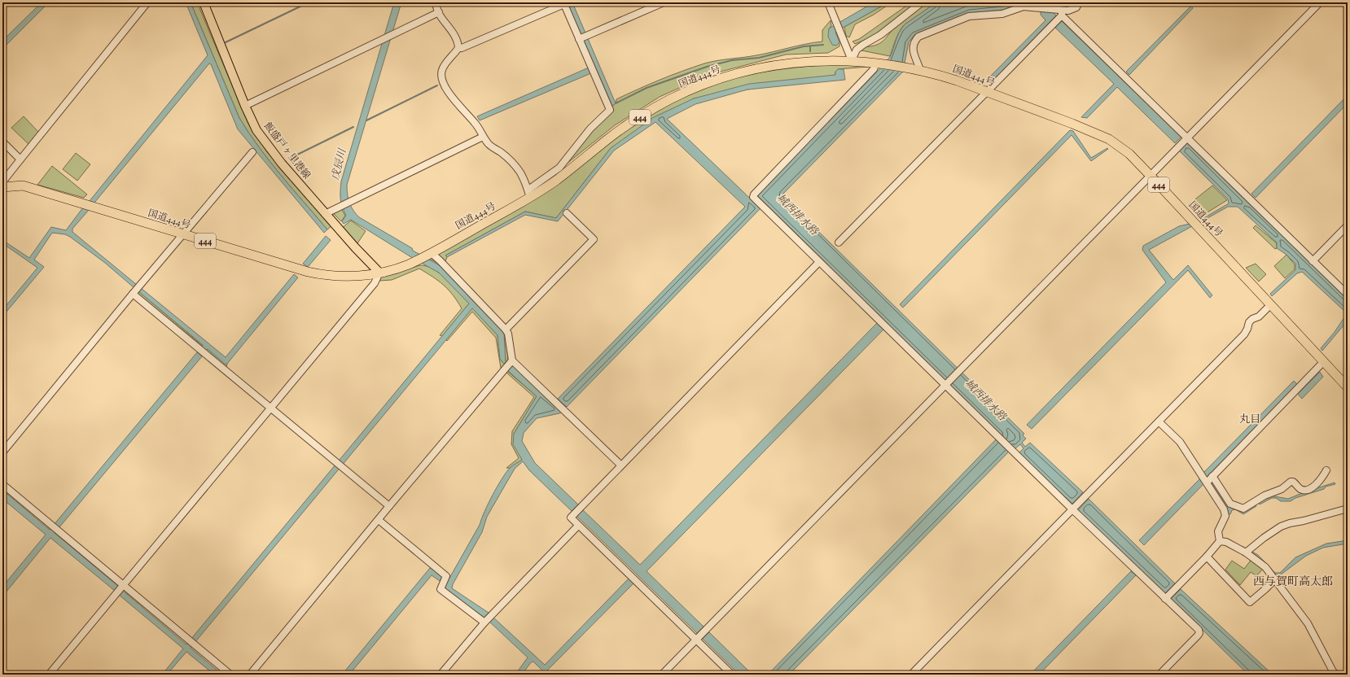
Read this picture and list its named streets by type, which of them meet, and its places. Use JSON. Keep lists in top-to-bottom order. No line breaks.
{"streets":{"highway":["国道444号","444"],"main road":["飯盛戸ヶ里港線"]},"crossings":[["国道444号","飯盛戸ヶ里港線"]],"districts":["丸目","西与賀町高太郎"],"water":["戊辰川","城西排水路"]}
